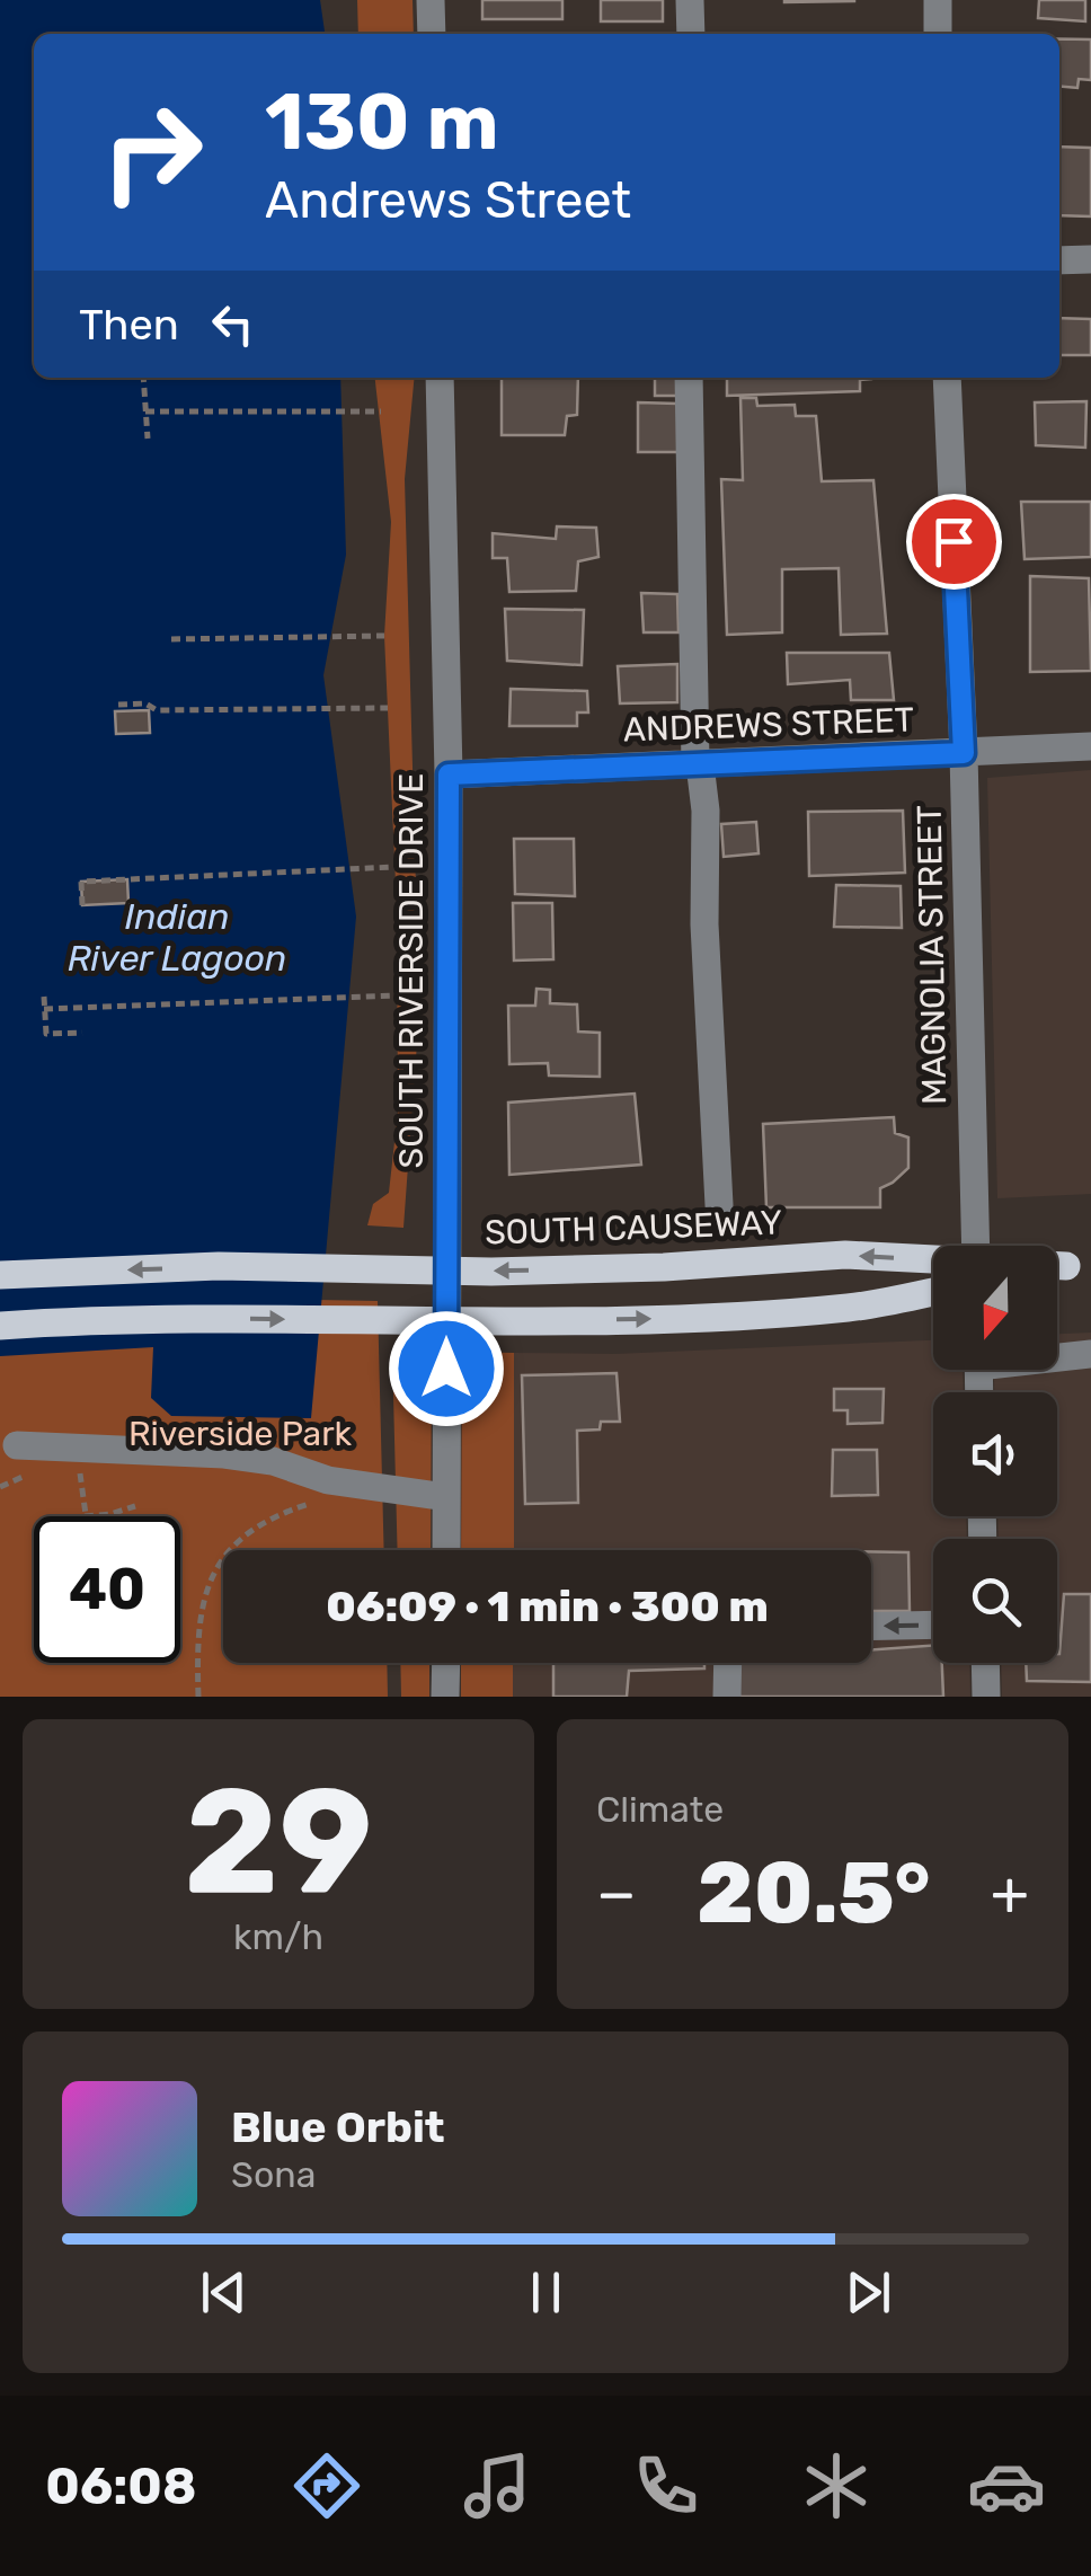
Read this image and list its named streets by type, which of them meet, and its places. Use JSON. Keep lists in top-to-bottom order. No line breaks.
{"streets":{"main road":["SOUTH CAUSEWAY"],"street":["ANDREWS STREET","MAGNOLIA STREET","SOUTH RIVERSIDE DRIVE"]},"crossings":[["ANDREWS STREET","MAGNOLIA STREET"],["ANDREWS STREET","SOUTH RIVERSIDE DRIVE"]],"water":["Indian River Lagoon"],"parks":["Riverside Park"],"north":"bottom","page":{"turn":["130 m","Andrews Street"],"then":"Then","limit":"40","trip":"06:09 · 1 min · 300 m","tile":[["29","km/h"],"Climate"],"heat":["−","20.5°","+"],"song":["Blue Orbit","Sona"],"tabs":"06:08"}}
